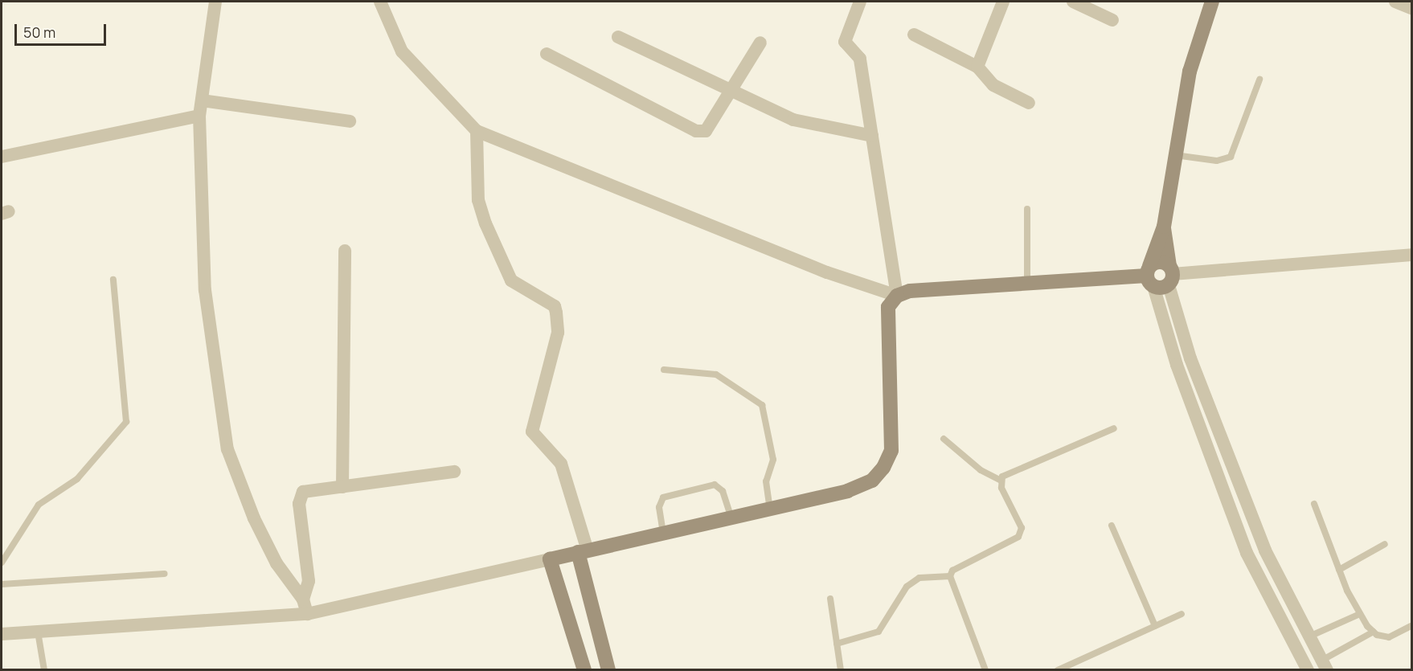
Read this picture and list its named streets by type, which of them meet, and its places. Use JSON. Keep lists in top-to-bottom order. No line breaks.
{"scale_bar":"50 m"}
